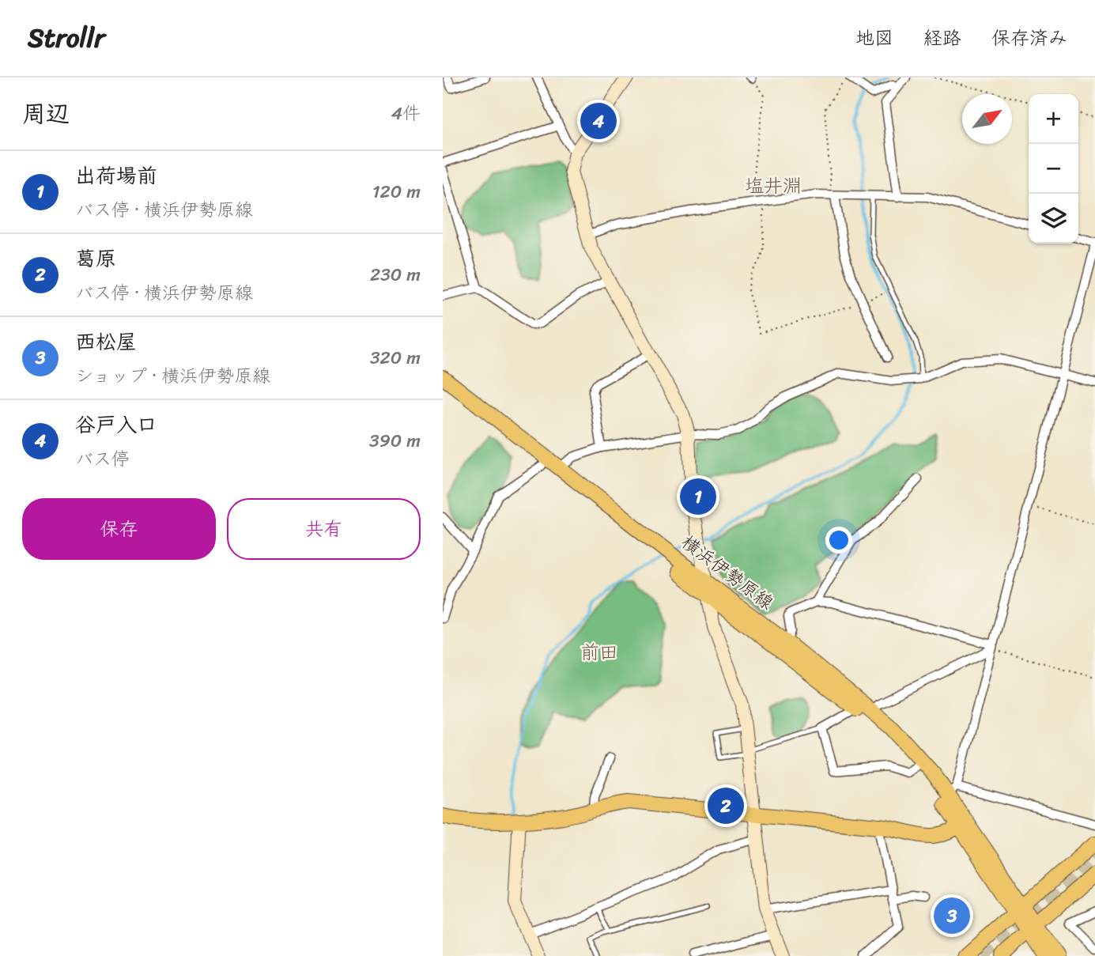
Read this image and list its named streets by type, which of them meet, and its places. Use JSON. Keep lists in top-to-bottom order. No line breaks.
{"streets":{"main road":["横浜伊勢原線"]},"districts":["塩井淵","前田"],"north":"top right","page":{"header":"Strollr","nav":["地図","経路","保存済み"],"heading":["周辺","4件"],"map_buttons":["+","−"],"pins":["4","1","2","3"],"list":[{"mark":"1","name":"出荷場前","note":"バス停 · 横浜伊勢原線","value":"120 m"},{"mark":"2","name":"葛原","note":"バス停 · 横浜伊勢原線","value":"230 m"},{"mark":"3","name":"西松屋","note":"ショップ · 横浜伊勢原線","value":"320 m"},{"mark":"4","name":"谷戸入口","note":"バス停","value":"390 m"}],"buttons":["保存","共有"]}}
